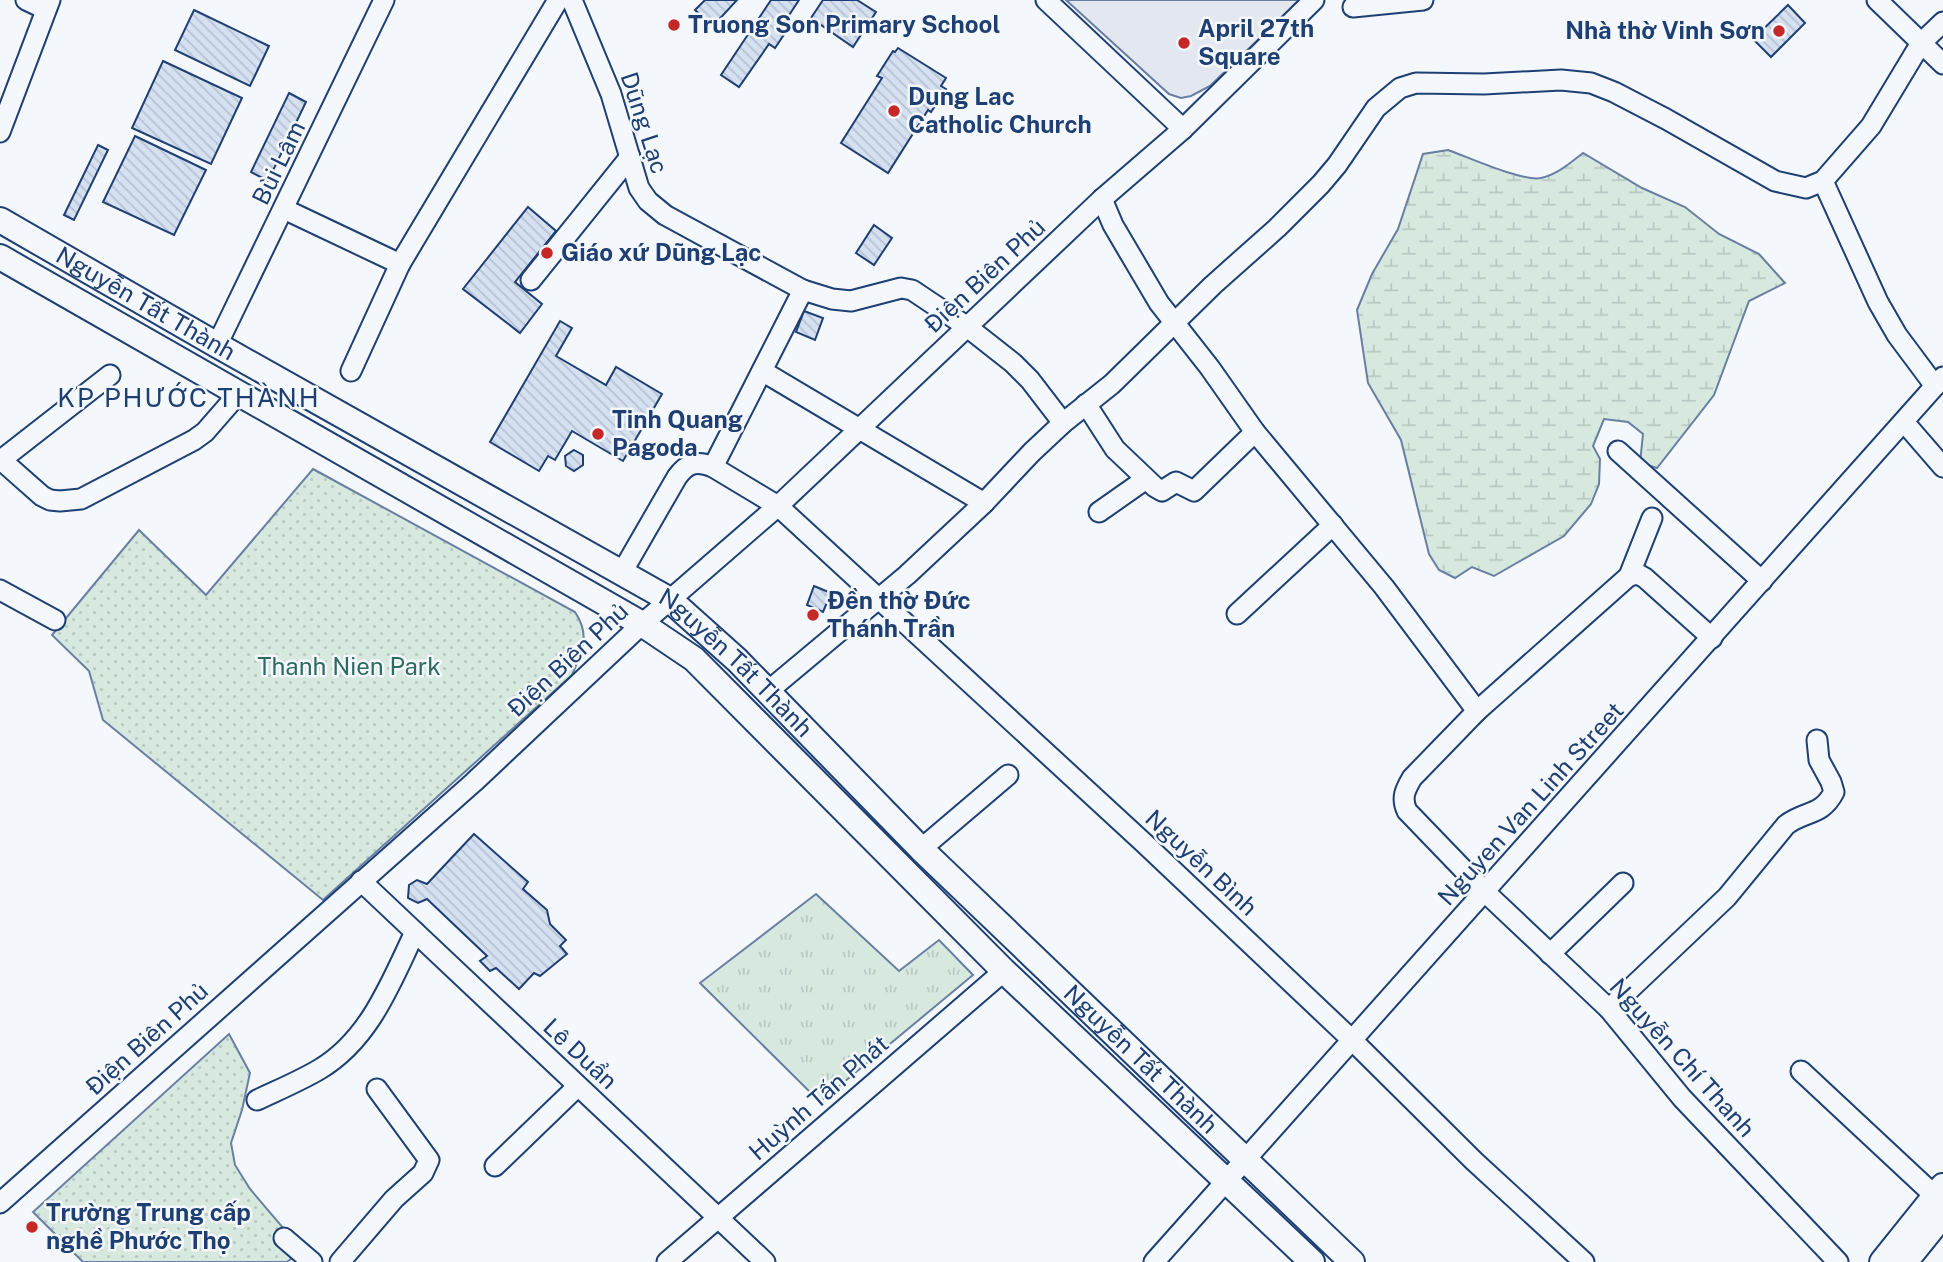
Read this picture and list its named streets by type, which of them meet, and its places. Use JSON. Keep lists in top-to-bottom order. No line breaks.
{"streets":{"main road":["Nguyễn Tất Thành"],"street":["Dũng Lạc","Bùi Lâm","Điện Biên Phủ","Nguyen Van Linh Street","Nguyễn Bình","Lê Duẩn","Nguyễn Chí Thanh","Huỳnh Tấn Phát"]},"crossings":[["Dũng Lạc","Điện Biên Phủ"],["Bùi Lâm","Nguyễn Tất Thành"],["Điện Biên Phủ","Nguyễn Tất Thành"],["Điện Biên Phủ","Nguyễn Bình"],["Điện Biên Phủ","Lê Duẩn"],["Nguyễn Tất Thành","Nguyen Van Linh Street"],["Nguyễn Tất Thành","Huỳnh Tấn Phát"],["Nguyen Van Linh Street","Nguyễn Bình"],["Nguyen Van Linh Street","Nguyễn Chí Thanh"],["Lê Duẩn","Huỳnh Tấn Phát"]],"districts":["KP PHƯỚC THÀNH"],"parks":["Thanh Nien Park"],"places":["Truong Son Primary School","Nhà thờ Vinh Sơn","April 27th Square","Dung Lac Catholic Church","Giáo xứ Dũng Lạc","Tinh Quang Pagoda","Đền thờ Đức Thánh Trần","Trường Trung cấp nghề Phước Thọ"]}
